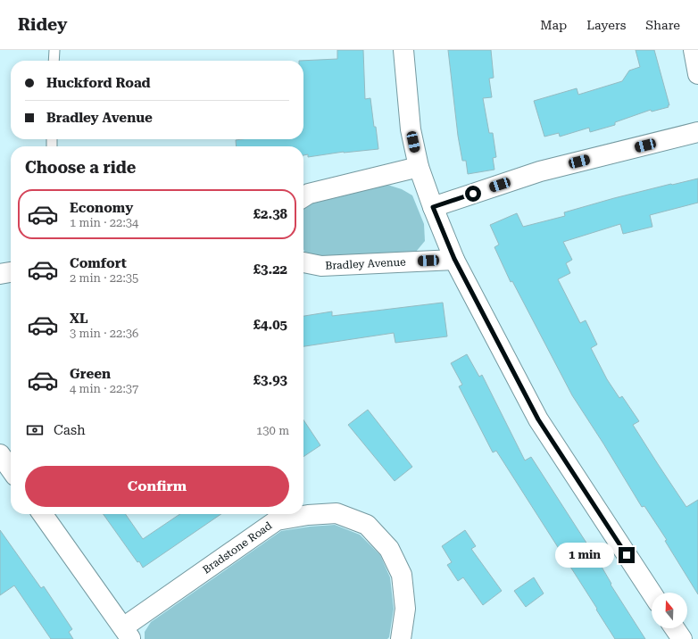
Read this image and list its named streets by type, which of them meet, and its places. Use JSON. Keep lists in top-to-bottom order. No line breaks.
{"streets":{"street":["Bradley Avenue","Bradstone Road"]},"north":"top","page":{"header":"Ridey","nav":["Map","Layers","Share"],"banner":["Huckford Road","Bradley Avenue"],"heading":"Choose a ride","list":[{"name":"Economy","note":"1 min · 22:34","value":"£2.38"},{"name":"Comfort","note":"2 min · 22:35","value":"£3.22"},{"name":"XL","note":"3 min · 22:36","value":"£4.05"},{"name":"Green","note":"4 min · 22:37","value":"£3.93"}],"pay":["Cash","130 m"],"buttons":"Confirm","bubble":"1 min"}}
